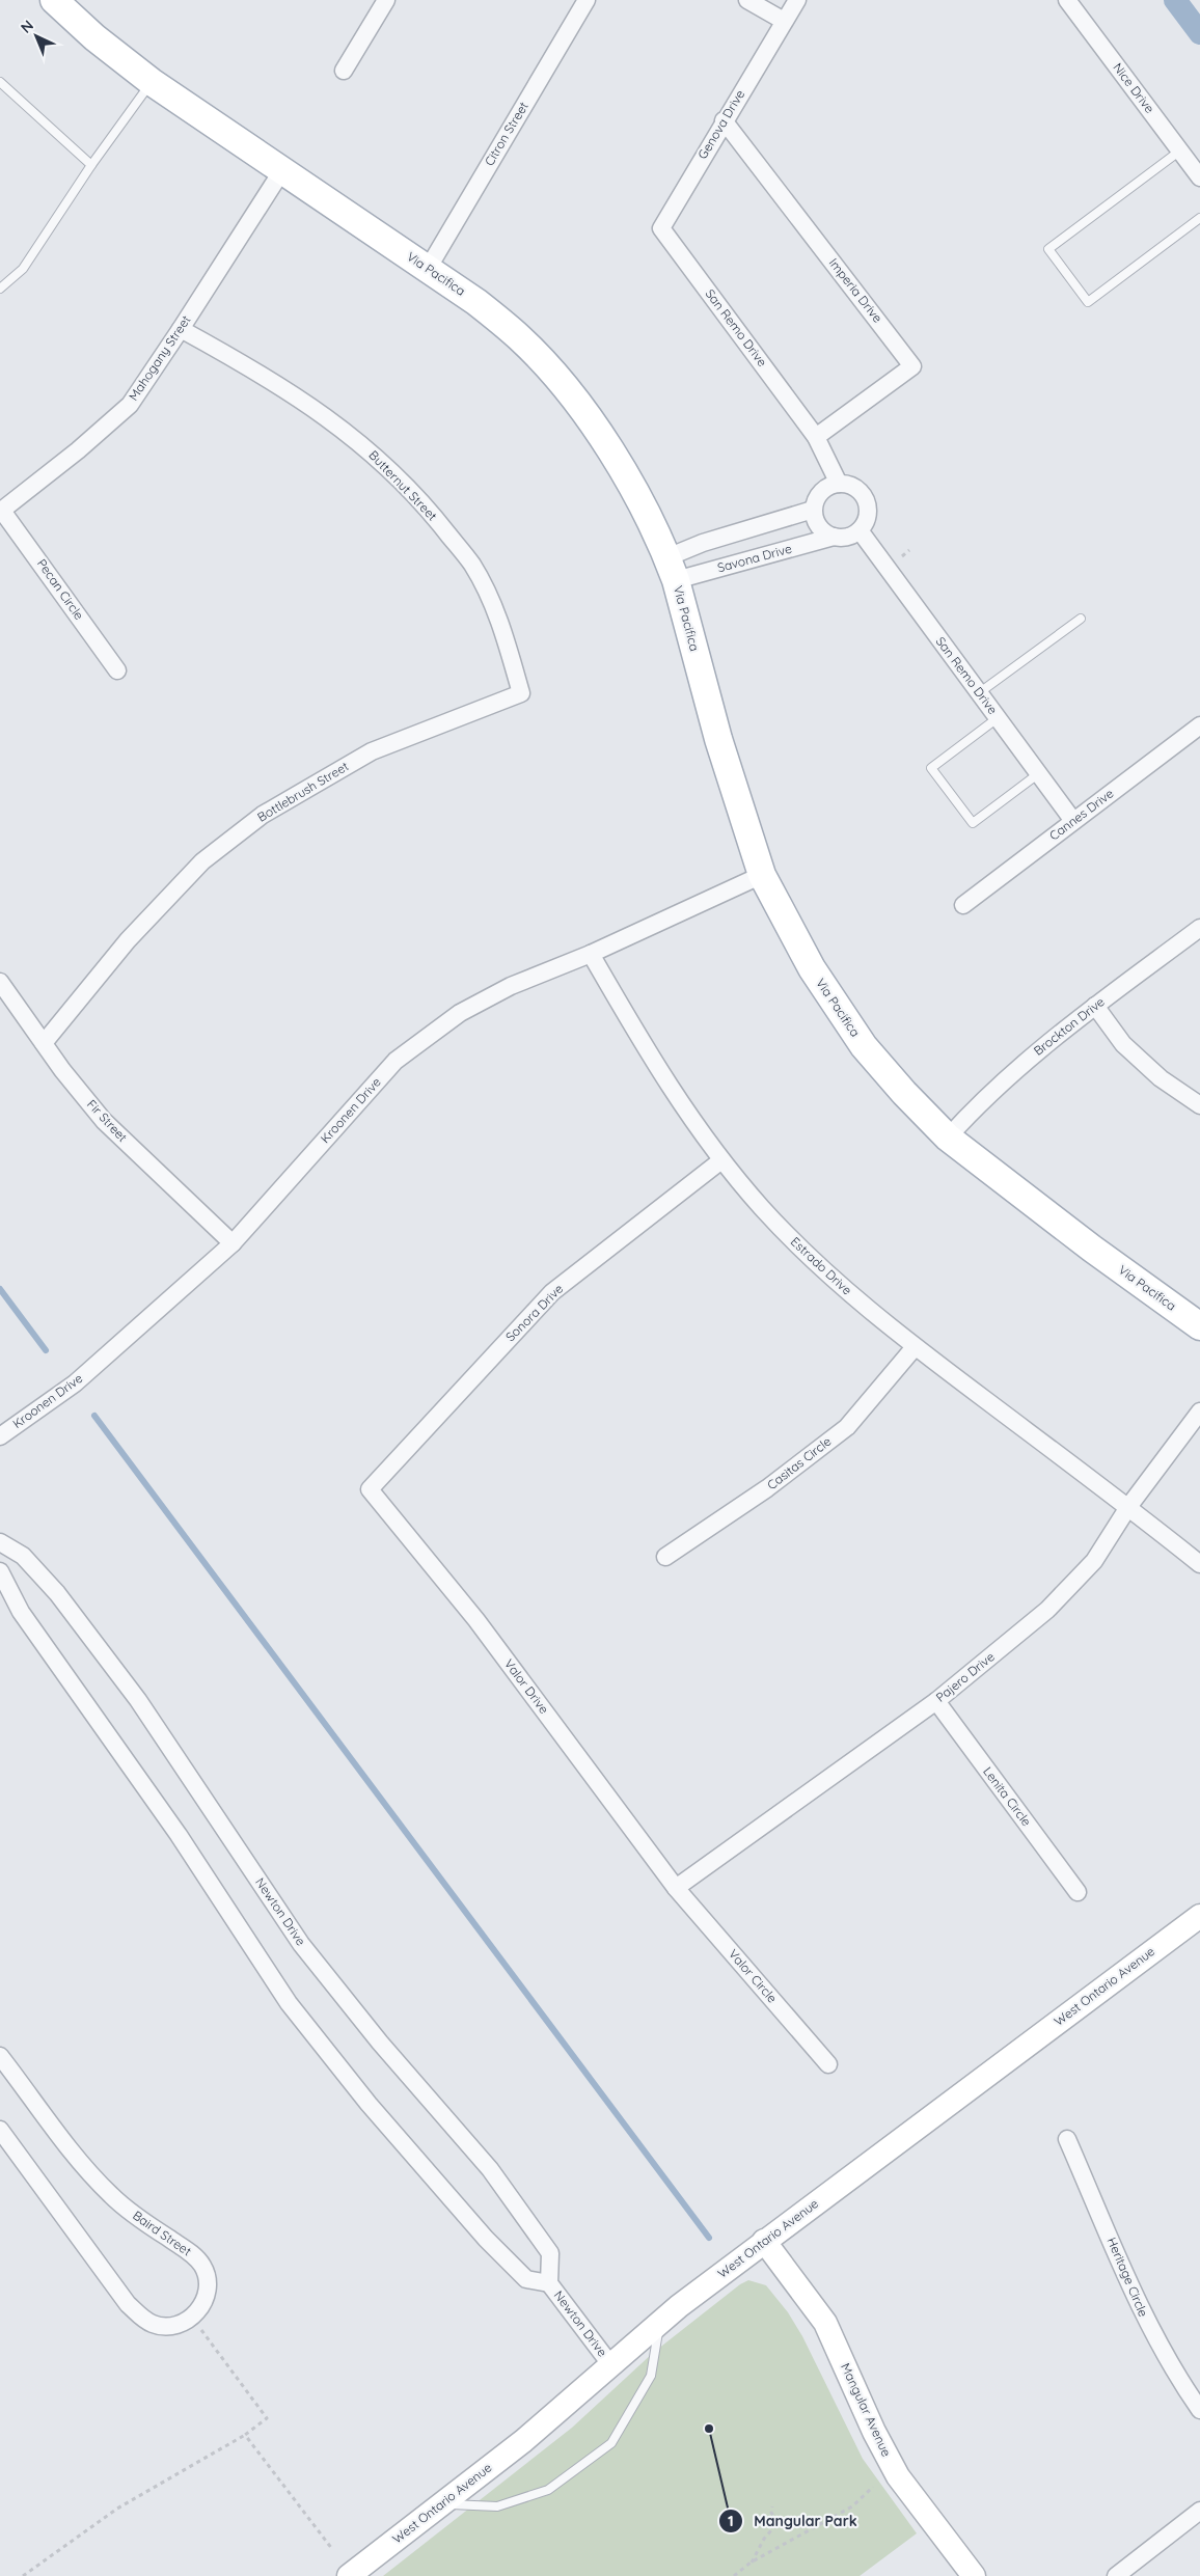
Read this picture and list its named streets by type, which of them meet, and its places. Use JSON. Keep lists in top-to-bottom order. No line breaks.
{"streets":{"main road":["Via Pacifica","West Ontario Avenue","Mangular Avenue"],"street":["Nice Drive","Genova Drive","Citron Street","Imperia Drive","San Remo Drive","Mahogany Street","Butternut Street","Savona Drive","Pecan Circle","Bottlebrush Street","Cannes Drive","Brockton Drive","Kroonen Drive","Fir Street","Estrado Drive","Sonora Drive","Casitas Circle","Pajero Drive","Valor Drive","Lenita Circle","Newton Drive","Valor Circle","Baird Street","Heritage Circle"]},"crossings":[["Genova Drive","Imperia Drive"],["Genova Drive","San Remo Drive"],["Citron Street","Via Pacifica"],["Via Pacifica","Mahogany Street"],["Via Pacifica","Savona Drive"],["Via Pacifica","Brockton Drive"],["Via Pacifica","Kroonen Drive"],["Imperia Drive","San Remo Drive"],["San Remo Drive","Savona Drive"],["San Remo Drive","Cannes Drive"],["Mahogany Street","Butternut Street"],["Mahogany Street","Pecan Circle"],["Butternut Street","Bottlebrush Street"],["Bottlebrush Street","Fir Street"],["Kroonen Drive","Fir Street"],["Kroonen Drive","Estrado Drive"],["Estrado Drive","Sonora Drive"],["Estrado Drive","Casitas Circle"],["Estrado Drive","Pajero Drive"],["Sonora Drive","Valor Drive"],["Pajero Drive","Valor Drive"],["Pajero Drive","Lenita Circle"],["Pajero Drive","Valor Circle"],["Valor Drive","Valor Circle"],["Newton Drive","West Ontario Avenue"],["West Ontario Avenue","Mangular Avenue"]],"places":["Mangular Park"],"north":"top left"}
